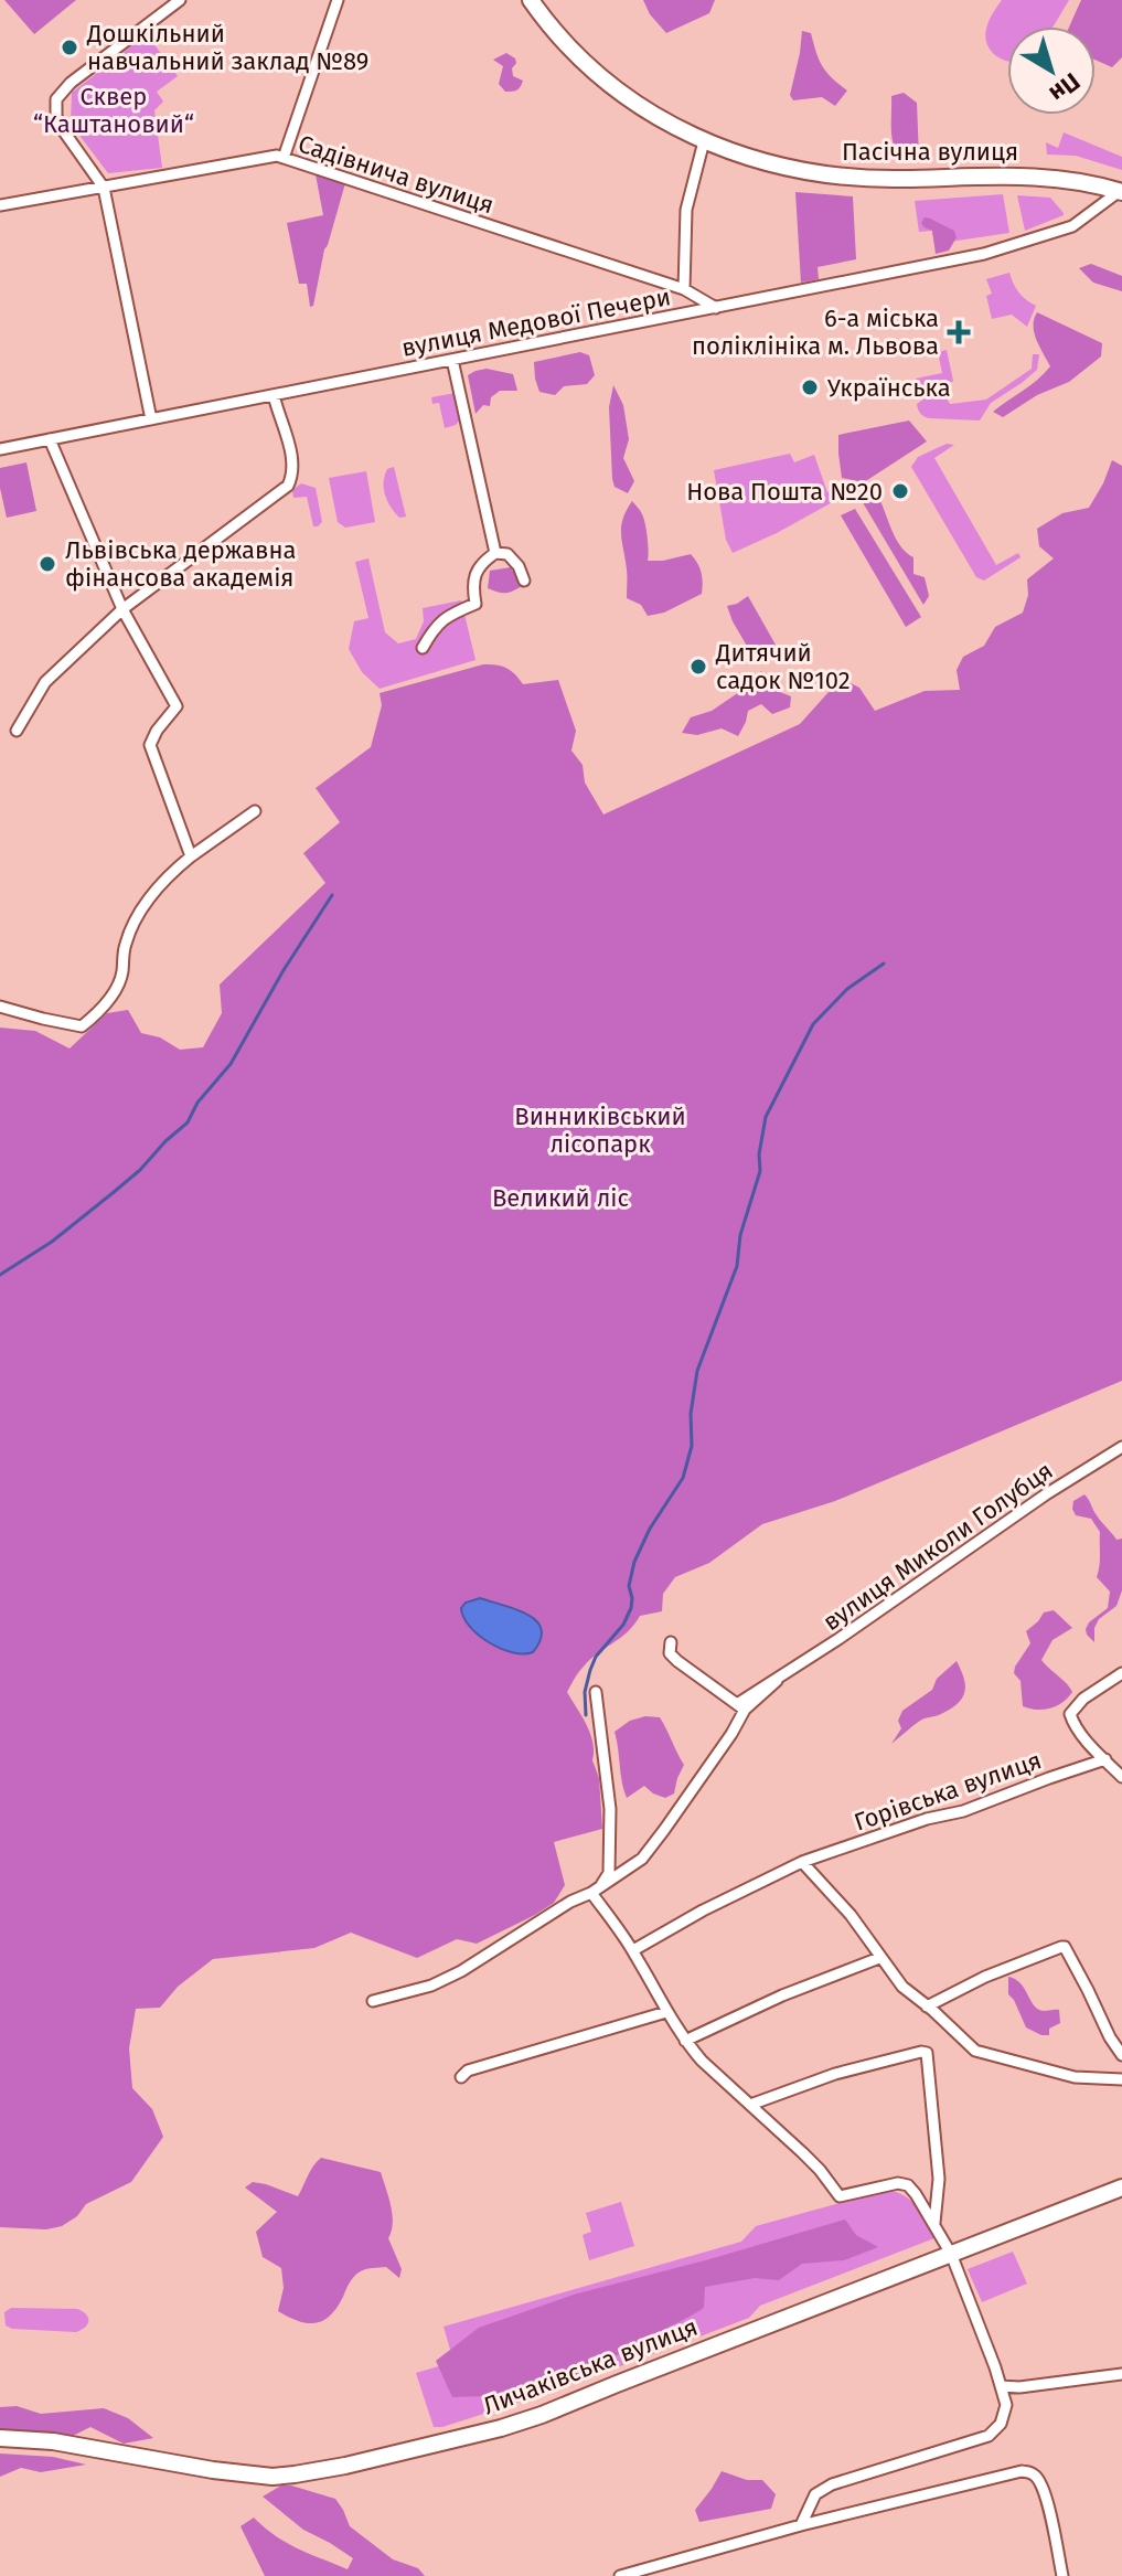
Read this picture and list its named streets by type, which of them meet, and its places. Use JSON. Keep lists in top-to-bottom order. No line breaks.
{"streets":{"main road":["Пасічна вулиця","Личаківська вулиця"],"street":["Садівнича вулиця","вулиця Медової Печери","вулиця Миколи Голубця","Горівська вулиця"]},"crossings":[["Пасічна вулиця","вулиця Медової Печери"],["Садівнича вулиця","вулиця Медової Печери"]],"parks":["Сквер “Каштановий“","Винниківський лісопарк","Великий ліс"],"places":{"other":["Дошкільний навчальний заклад №89","Українська","Нова Пошта №20","Львівська державна фінансова академія","Дитячий садок №102"],"health":["6-а міська поліклініка м. Львова"]},"north":"bottom right"}
